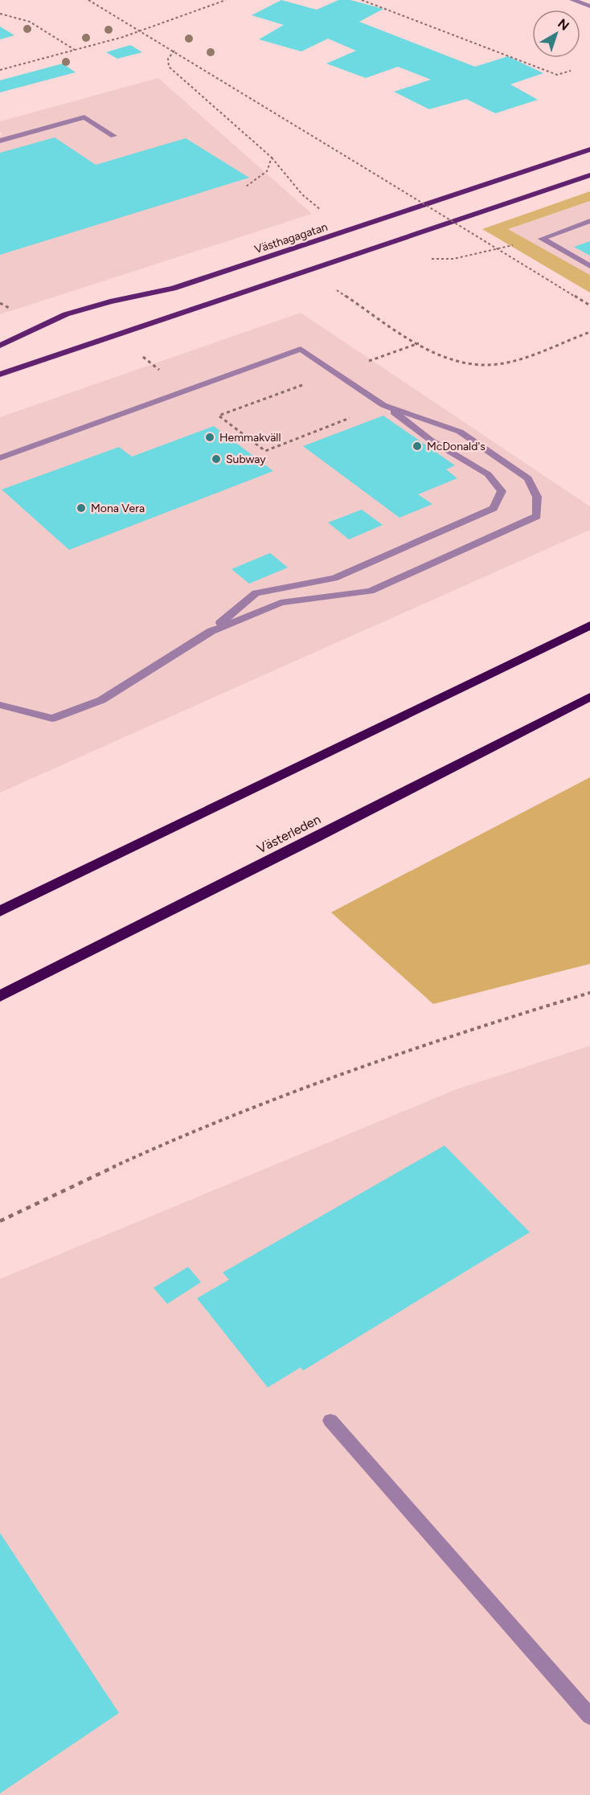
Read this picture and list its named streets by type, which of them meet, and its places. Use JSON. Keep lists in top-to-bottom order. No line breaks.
{"streets":{"highway":["Västerleden"],"main road":["Västhagagatan"]},"places":["Hemmakväll","McDonald's","Subway","Mona Vera"],"north":"top right"}
